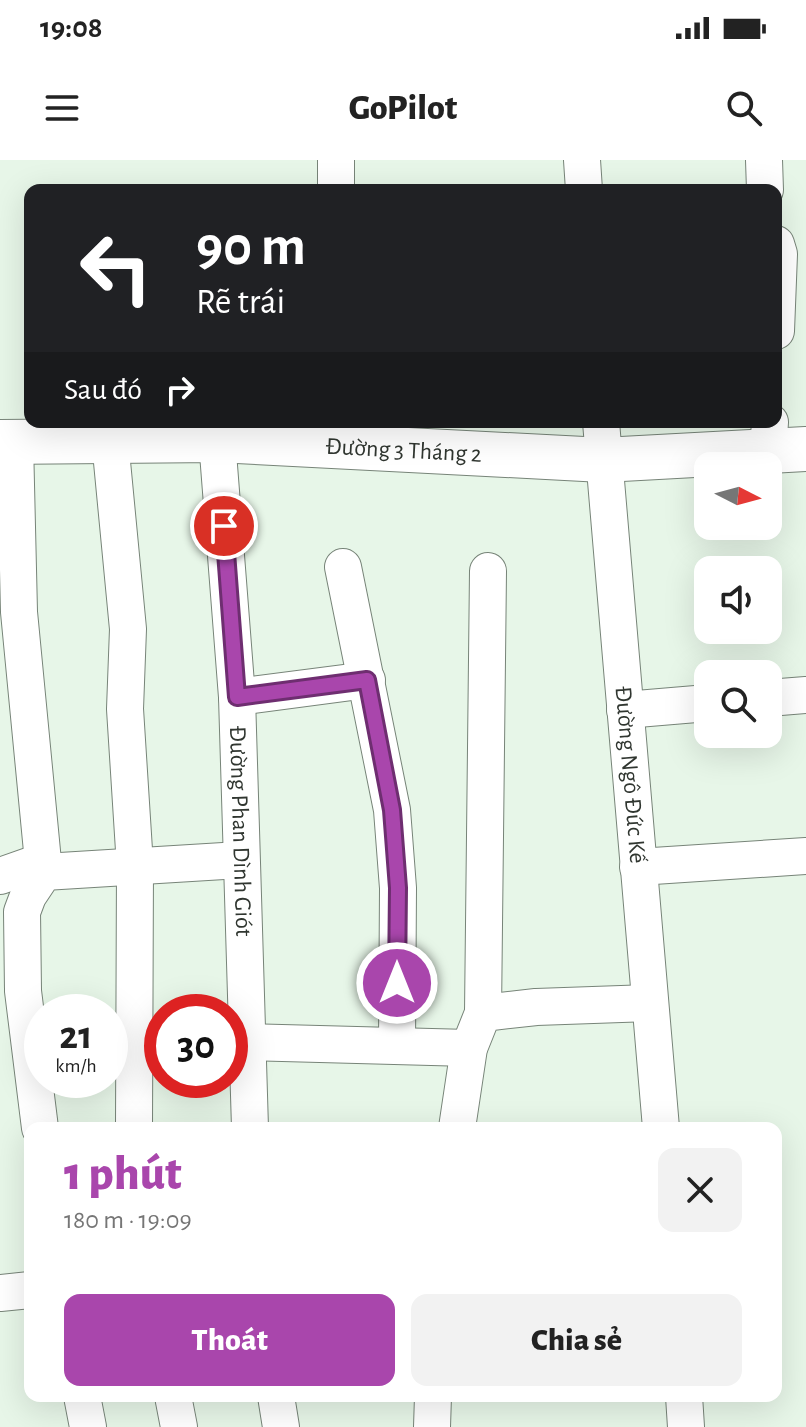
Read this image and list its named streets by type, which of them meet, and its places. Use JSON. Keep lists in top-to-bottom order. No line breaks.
{"streets":{"main road":["Đường 3 Tháng 2"],"street":["Đường Ngô Đức Kế","Đường Phan Dình Giót"]},"crossings":[["Đường 3 Tháng 2","Đường Ngô Đức Kế"],["Đường 3 Tháng 2","Đường Phan Dình Giót"]],"north":"right","page":{"status":"19:08","header":"GoPilot","turn":["90 m","Rẽ trái"],"then":"Sau đó","speed":"21 km/h","limit":"30","heading":["1 phút","180 m · 19:09"],"buttons":["Thoát","Chia sẻ"]}}
